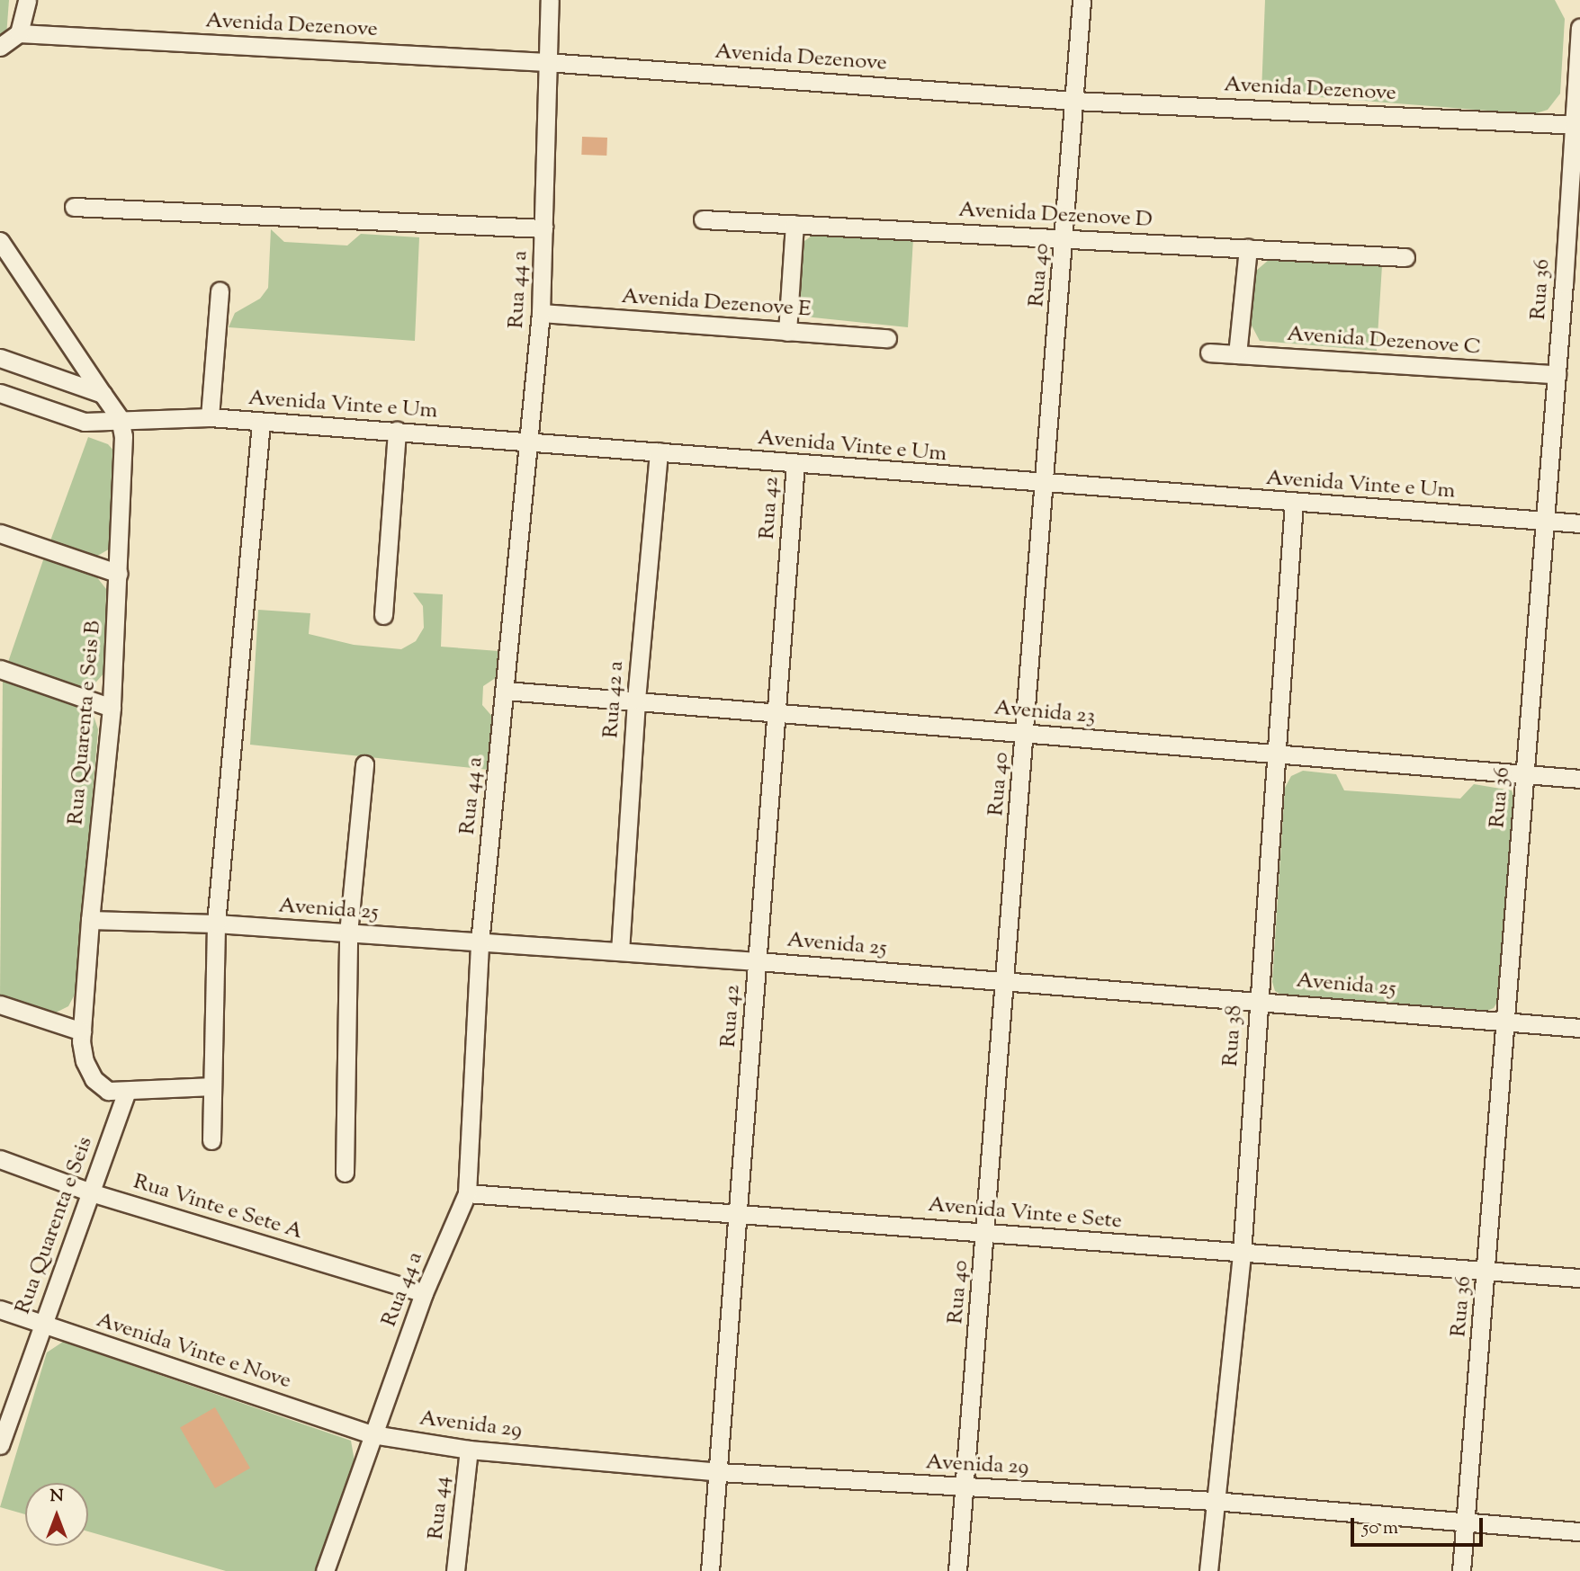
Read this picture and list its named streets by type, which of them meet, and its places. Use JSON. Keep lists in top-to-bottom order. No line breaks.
{"streets":{"street":["Avenida Dezenove","Avenida Dezenove D","Rua 40","Rua 44 a","Rua 36","Avenida Dezenove E","Avenida Dezenove C","Avenida Vinte e Um","Rua 42","Rua 42 a","Avenida 23","Rua Quarenta e Seis B","Avenida 25","Rua 38","Rua Vinte e Sete A","Avenida Vinte e Sete","Rua Quarenta e Seis","Avenida Vinte e Nove","Avenida 29","Rua 44"]},"crossings":[["Avenida Dezenove","Rua 40"],["Avenida Dezenove","Rua 44 a"],["Avenida Dezenove","Rua 36"],["Avenida Dezenove D","Rua 40"],["Rua 40","Avenida Vinte e Um"],["Rua 40","Avenida 23"],["Rua 40","Avenida 25"],["Rua 40","Avenida Vinte e Sete"],["Rua 40","Avenida 29"],["Rua 44 a","Avenida Dezenove E"],["Rua 44 a","Avenida Vinte e Um"],["Rua 44 a","Avenida 23"],["Rua 44 a","Avenida 25"],["Rua 44 a","Rua Vinte e Sete A"],["Rua 44 a","Avenida Vinte e Sete"],["Rua 44 a","Avenida Vinte e Nove"],["Rua 44 a","Avenida 29"],["Rua 36","Avenida Dezenove C"],["Rua 36","Avenida Vinte e Um"],["Rua 36","Avenida 23"],["Rua 36","Avenida 25"],["Rua 36","Avenida Vinte e Sete"],["Rua 36","Avenida 29"],["Avenida Vinte e Um","Rua 42"],["Avenida Vinte e Um","Rua 42 a"],["Avenida Vinte e Um","Rua Quarenta e Seis B"],["Avenida Vinte e Um","Rua 38"],["Rua 42","Avenida 23"],["Rua 42","Avenida 25"],["Rua 42","Avenida Vinte e Sete"],["Rua 42","Avenida 29"],["Rua 42 a","Avenida 23"],["Rua 42 a","Avenida 25"],["Avenida 23","Rua 38"],["Rua Quarenta e Seis B","Avenida 25"],["Rua Quarenta e Seis B","Rua Quarenta e Seis"],["Avenida 25","Rua 38"],["Rua 38","Avenida Vinte e Sete"],["Rua 38","Avenida 29"],["Rua Vinte e Sete A","Rua Quarenta e Seis"],["Rua Quarenta e Seis","Avenida Vinte e Nove"],["Avenida Vinte e Nove","Avenida 29"],["Avenida 29","Rua 44"]],"scale_bar":"50 m","north":"top"}
